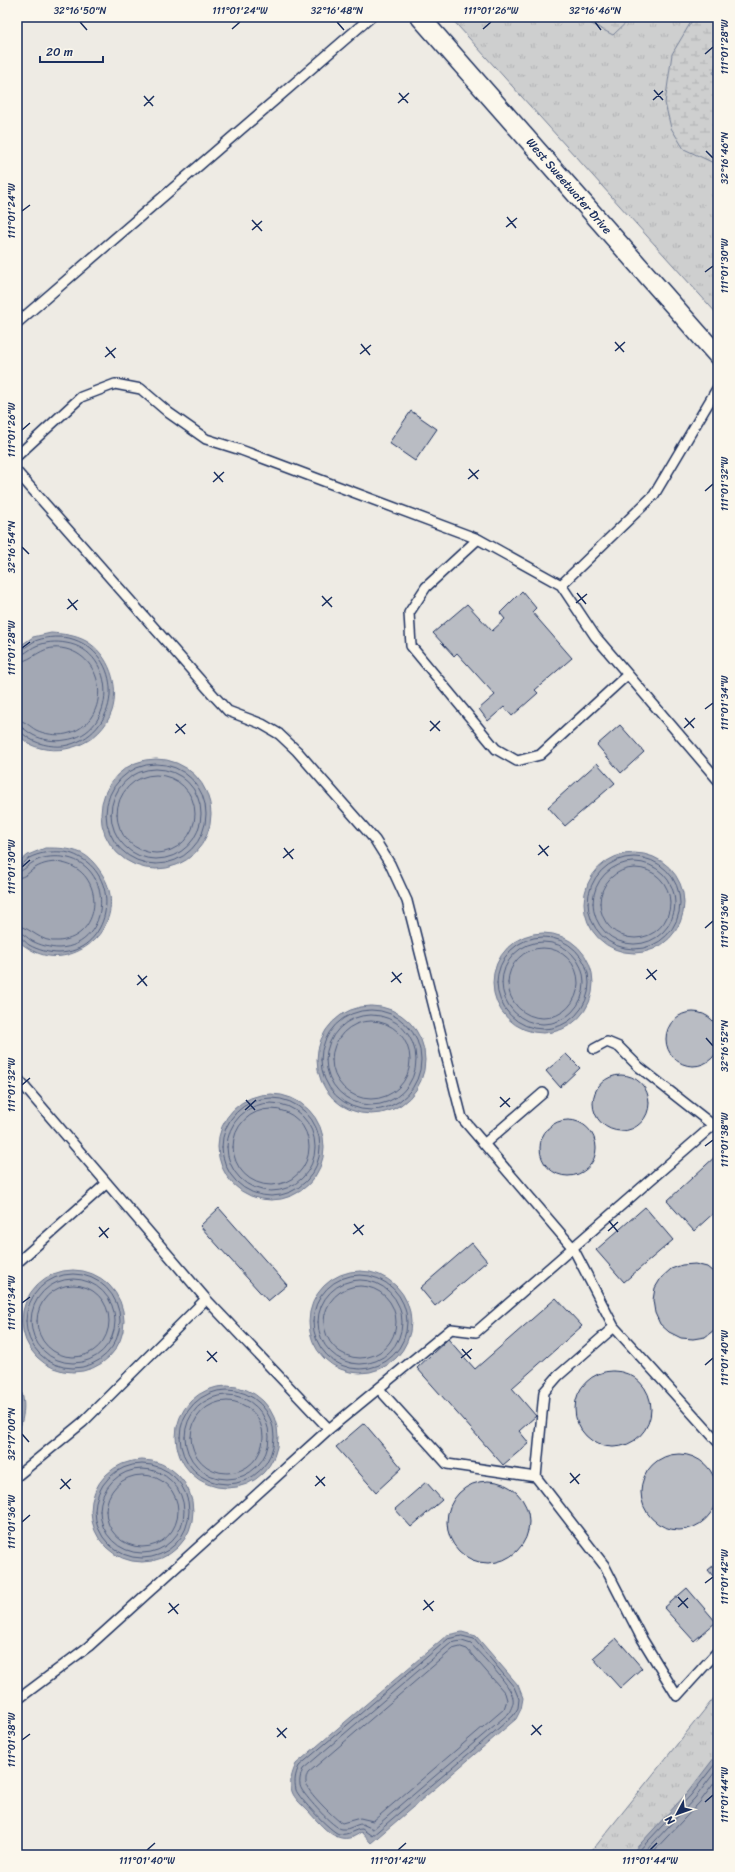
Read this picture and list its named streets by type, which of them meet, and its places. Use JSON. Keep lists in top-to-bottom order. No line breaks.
{"streets":{"street":["West Sweetwater Drive"]},"scale_bar":"20 m","north":"bottom left","coordinates":["32°16'50\"N","111°01'24\"W","32°16'48\"N","111°01'26\"W","32°16'46\"N","111°01'28\"W","111°01'30\"W","111°01'32\"W","32°16'54\"N","111°01'34\"W","111°01'36\"W","32°16'52\"N","111°01'38\"W","111°01'40\"W","32°17'00\"N","111°01'42\"W","111°01'44\"W"]}
